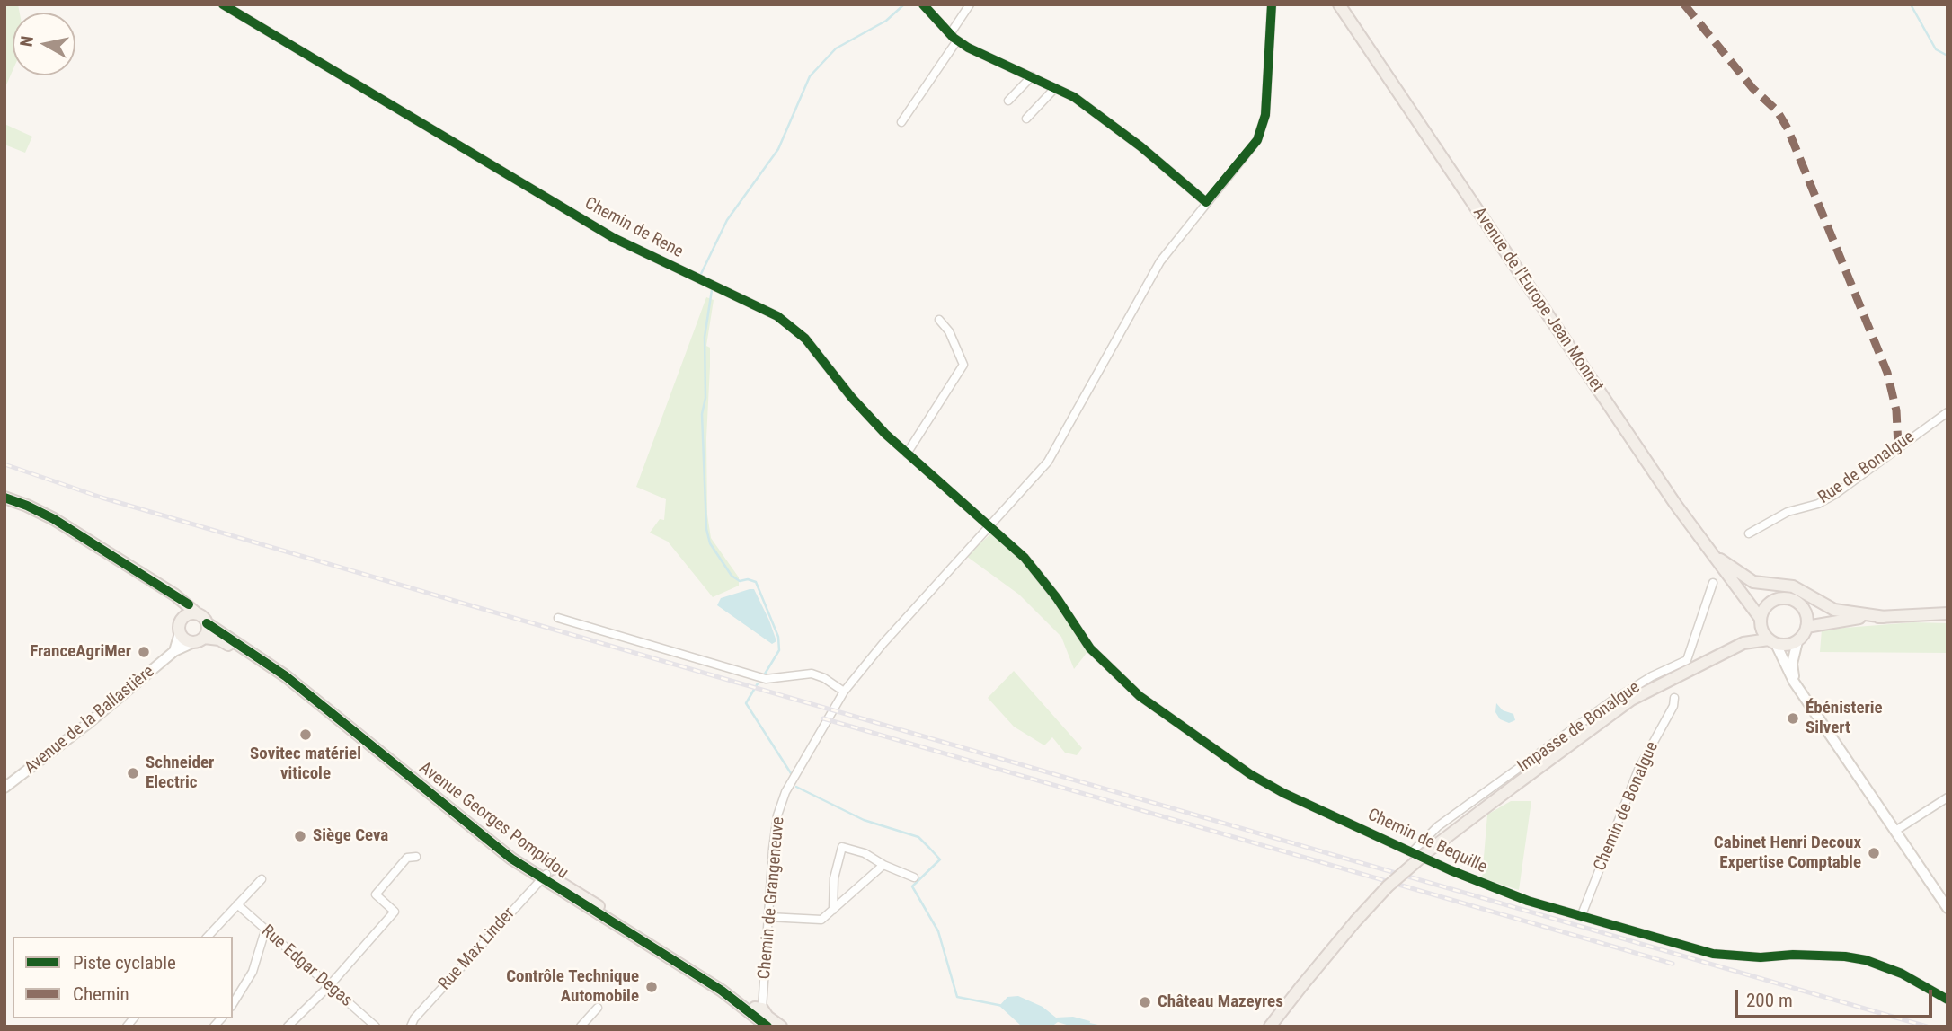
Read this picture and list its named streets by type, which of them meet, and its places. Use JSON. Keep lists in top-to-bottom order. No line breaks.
{"streets":{"main road":["Avenue de l'Europe Jean Monnet","Avenue de la Ballastière","Avenue Georges Pompidou"],"street":["Chemin de Rene","Rue de Bonalgue","Impasse de Bonalgue","Chemin de Bonalgue","Chemin de Bequille","Chemin de Grangeneuve","Rue Max Linder","Rue Edgar Degas"]},"crossings":[["Chemin de Rene","Chemin de Bequille"],["Chemin de Rene","Chemin de Grangeneuve"],["Avenue de la Ballastière","Avenue Georges Pompidou"],["Impasse de Bonalgue","Chemin de Bequille"],["Chemin de Bonalgue","Chemin de Bequille"],["Avenue Georges Pompidou","Chemin de Grangeneuve"],["Avenue Georges Pompidou","Rue Max Linder"],["Chemin de Bequille","Chemin de Grangeneuve"]],"places":["FranceAgriMer","Ébénisterie Silvert","Sovitec matériel viticole","Schneider Electric","Siège Ceva","Cabinet Henri Decoux Expertise Comptable","Contrôle Technique Automobile","Château Mazeyres"],"legend":["Piste cyclable","Chemin"],"scale_bar":"200 m","north":"left"}
